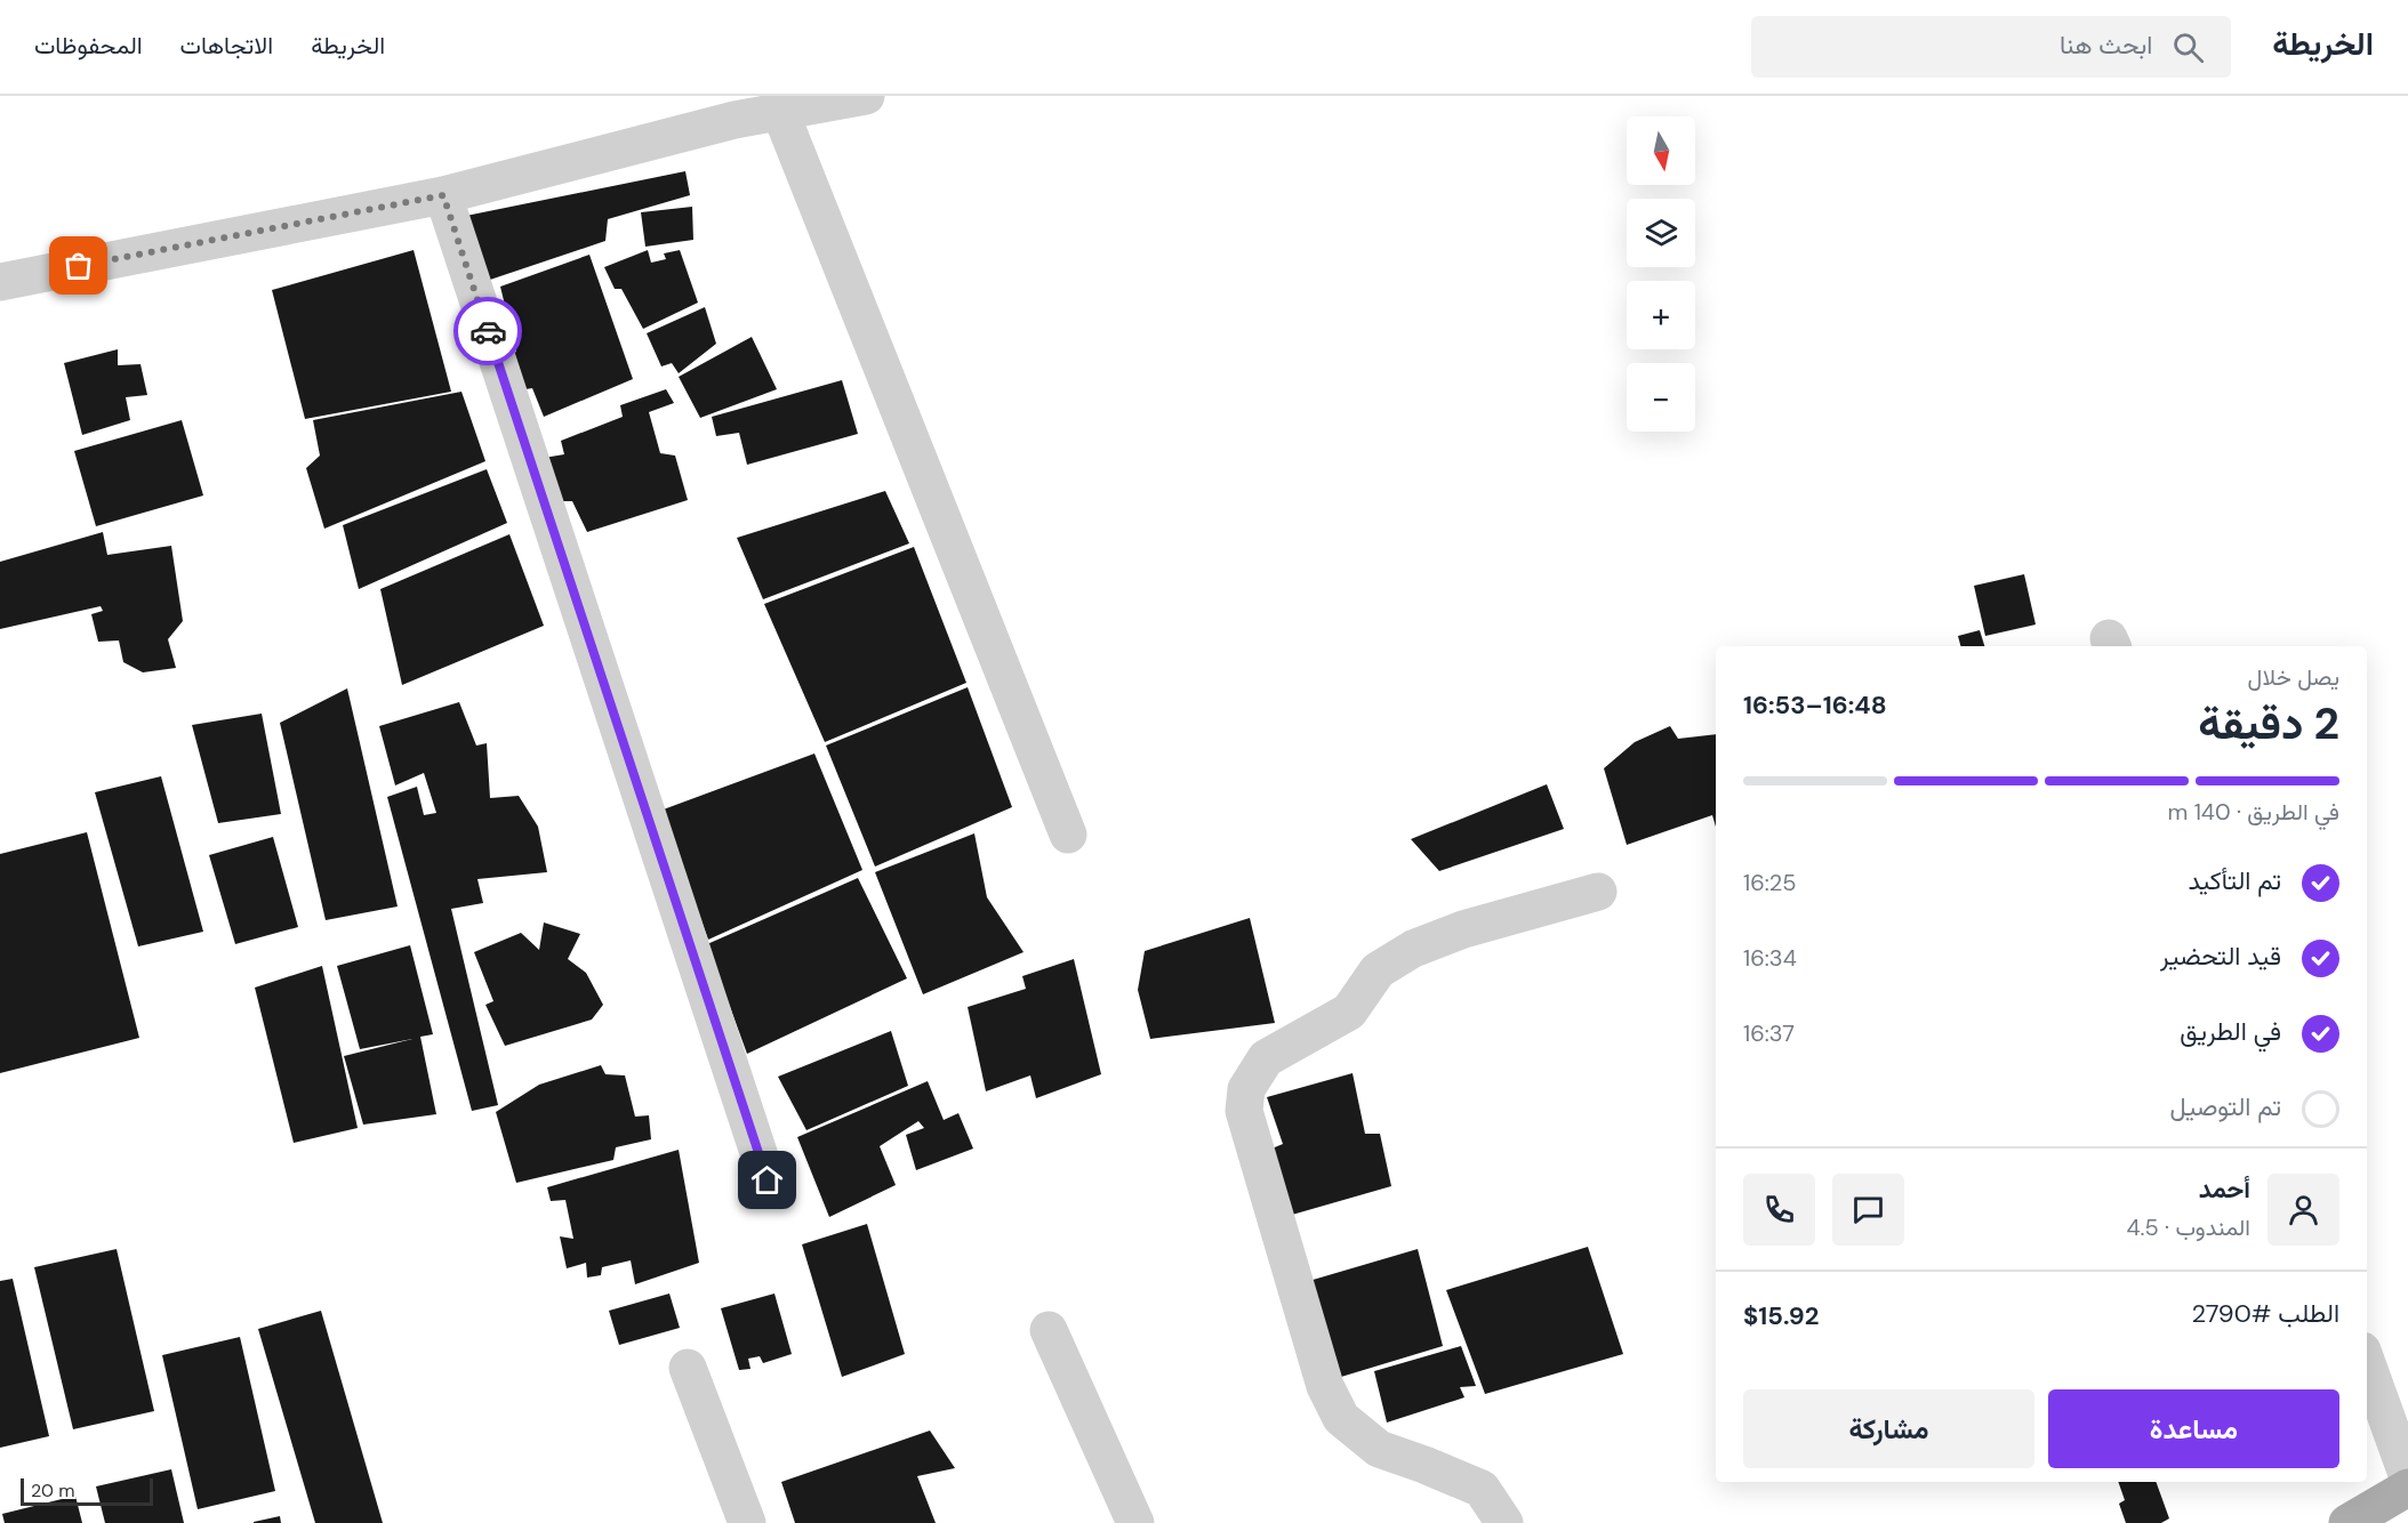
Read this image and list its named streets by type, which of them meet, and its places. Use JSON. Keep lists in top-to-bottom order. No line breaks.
{"scale_bar":"20 m","north":"bottom","page":{"header":"الخريطة","search":"ابحث هنا","nav":["الخريطة","الاتجاهات","المحفوظات"],"map_buttons":["+","−"],"heading":["2 دقيقة","يصل خلال","16:48–16:53"],"panel":["أحمد","المندوب · 4.5","الطلب #2790","$15.92"],"bar":"في الطريق · 140 m","list":[["تم التأكيد","16:25"],["قيد التحضير","16:34"],["في الطريق","16:37"],"تم التوصيل"],"buttons":["مساعدة","مشاركة"],"scale":"20 m"}}
